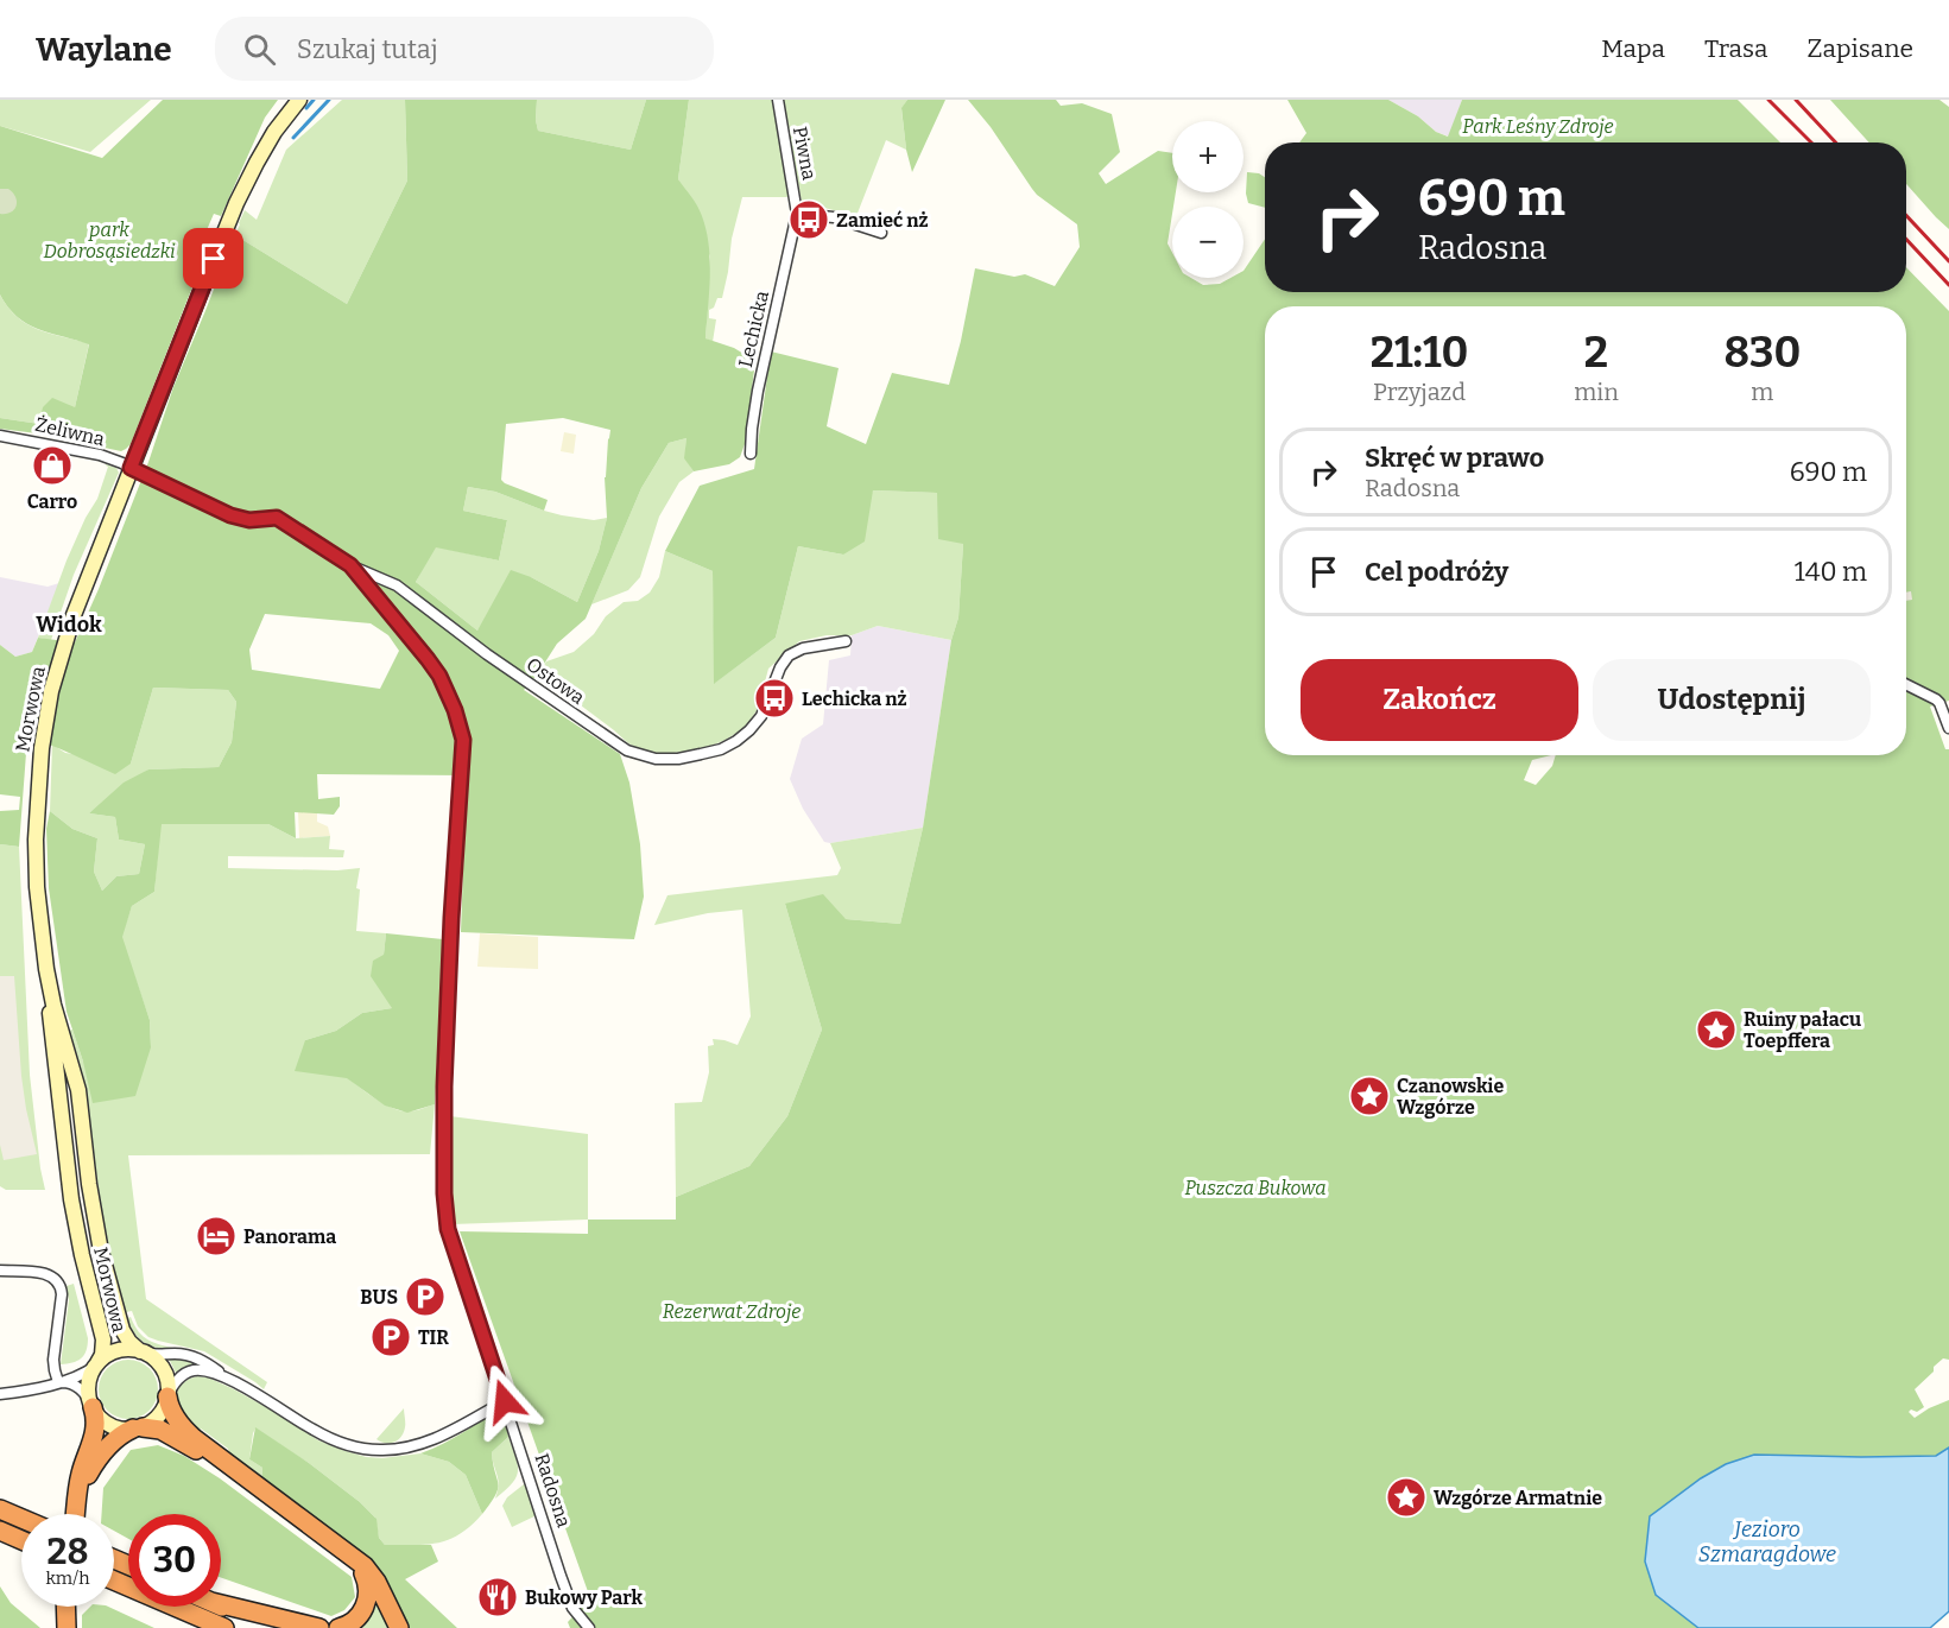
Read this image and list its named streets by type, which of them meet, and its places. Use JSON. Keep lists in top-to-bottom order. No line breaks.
{"streets":{"main road":["Morwowa"],"street":["Piwna","Lechicka","Żeliwna","Ostowa","Radosna"]},"crossings":[["Piwna","Lechicka"],["Żeliwna","Morwowa"],["Żeliwna","Radosna"],["Ostowa","Radosna"],["Morwowa","Radosna"]],"districts":["Widok"],"water":["Jezioro Szmaragdowe"],"parks":["Park Leśny Zdroje","park Dobrosąsiedzki","Puszcza Bukowa","Rezerwat Zdroje"],"places":{"bus stop":["Zamieć nż","Lechicka nż"],"shop":["Carro"],"place":["Ruiny pałacu Toepffera","Czanowskie Wzgórze","Wzgórze Armatnie"],"hotel":["Panorama"],"parking":["BUS","TIR"],"restaurant":["Bukowy Park"]},"page":{"header":"Waylane","search":"Szukaj tutaj","nav":["Mapa","Trasa","Zapisane"],"map_buttons":["+","−"],"turn":["690 m","Radosna"],"eta":["21:10","Przyjazd","2","min","830","m"],"list":[{"name":"Skręć w prawo","note":"Radosna","value":"690 m"},{"name":"Cel podróży","value":"140 m"}],"buttons":["Zakończ","Udostępnij"],"speed":"28 km/h","limit":"30"}}
